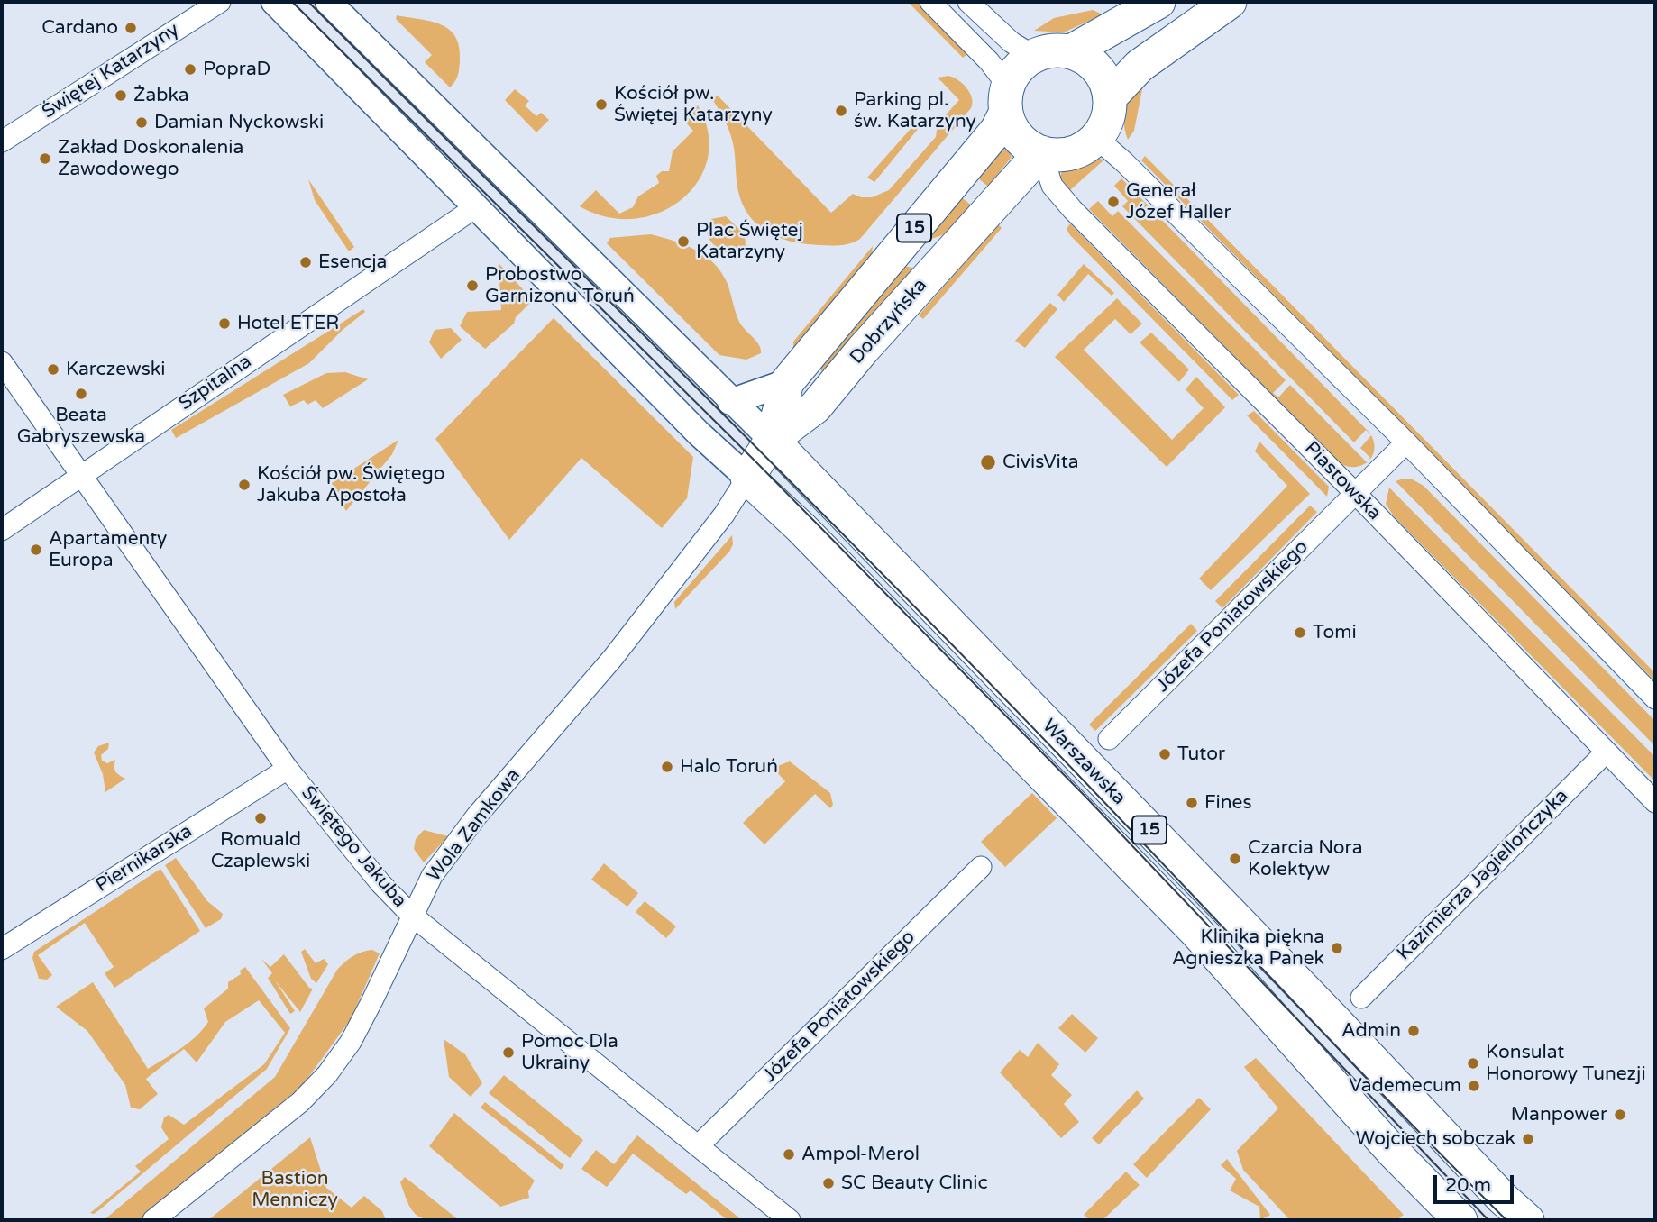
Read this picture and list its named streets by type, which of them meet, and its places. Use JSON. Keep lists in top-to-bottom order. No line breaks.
{"streets":{"main road":["15","Dobrzyńska","Warszawska"],"street":["Świętej Katarzyny","Szpitalna","Piastowska","Józefa Poniatowskiego","Wola Zamkowa","Świętego Jakuba","Piernikarska","Kazimierza Jagiellończyka"]},"crossings":[["15","Dobrzyńska"],["15","Piastowska"],["15","Warszawska"],["15","Wola Zamkowa"],["Dobrzyńska","Piastowska"],["Dobrzyńska","Warszawska"],["Szpitalna","Świętego Jakuba"],["Piastowska","Józefa Poniatowskiego"],["Piastowska","Kazimierza Jagiellończyka"],["Józefa Poniatowskiego","Świętego Jakuba"],["Warszawska","Wola Zamkowa"],["Wola Zamkowa","Świętego Jakuba"],["Świętego Jakuba","Piernikarska"]],"parks":["Bastion Menniczy"],"places":["Cardano","PopraD","Żabka","Kościół pw. Świętej Katarzyny","Parking pl. św. Katarzyny","Damian Nyckowski","Zakład Doskonalenia Zawodowego","Generał Józef Haller","Plac Świętej Katarzyny","Esencja","Probostwo Garnizonu Toruń","Hotel ETER","Karczewski","Beata Gabryszewska","CivisVita","Kościół pw. Świętego Jakuba Apostoła","Apartamenty Europa","Tomi","Tutor","Halo Toruń","Fines","Romuald Czaplewski","Czarcia Nora Kolektyw","Klinika piękna Agnieszka Panek","Admin","Pomoc Dla Ukrainy","Konsulat Honorowy Tunezji","Vademecum","Manpower","Wojciech sobczak","Ampol-Merol","SC Beauty Clinic"],"scale_bar":"20 m"}
